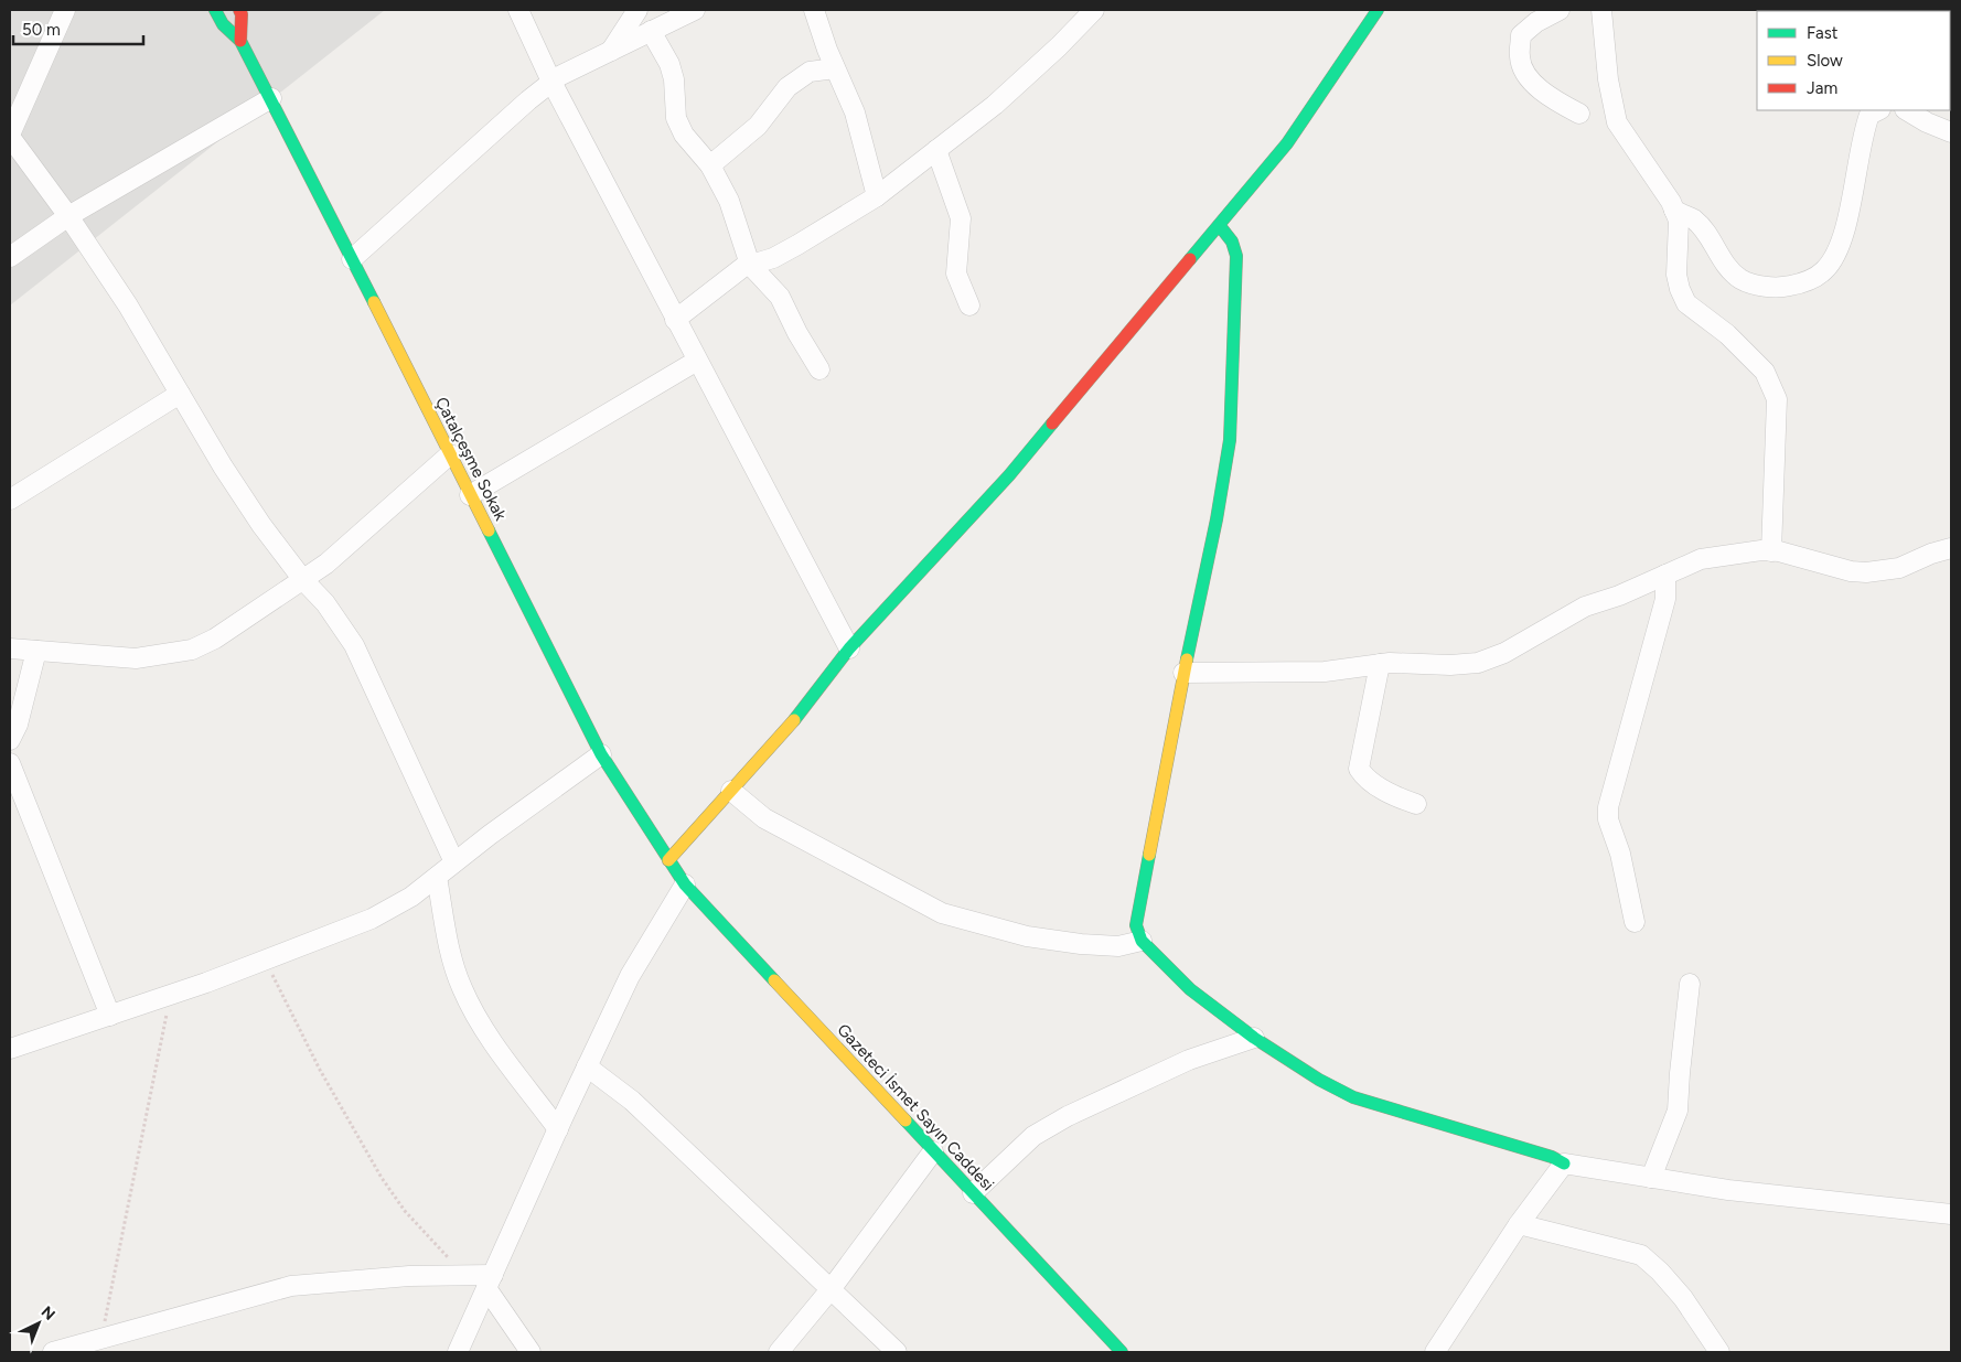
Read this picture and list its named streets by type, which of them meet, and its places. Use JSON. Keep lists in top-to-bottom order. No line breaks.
{"streets":{"street":["Çatalçeşme Sokak","Gazeteci İsmet Sayın Caddesi"]},"crossings":[["Çatalçeşme Sokak","Gazeteci İsmet Sayın Caddesi"]],"legend":["Fast","Slow","Jam"],"scale_bar":"50 m","north":"top right"}
